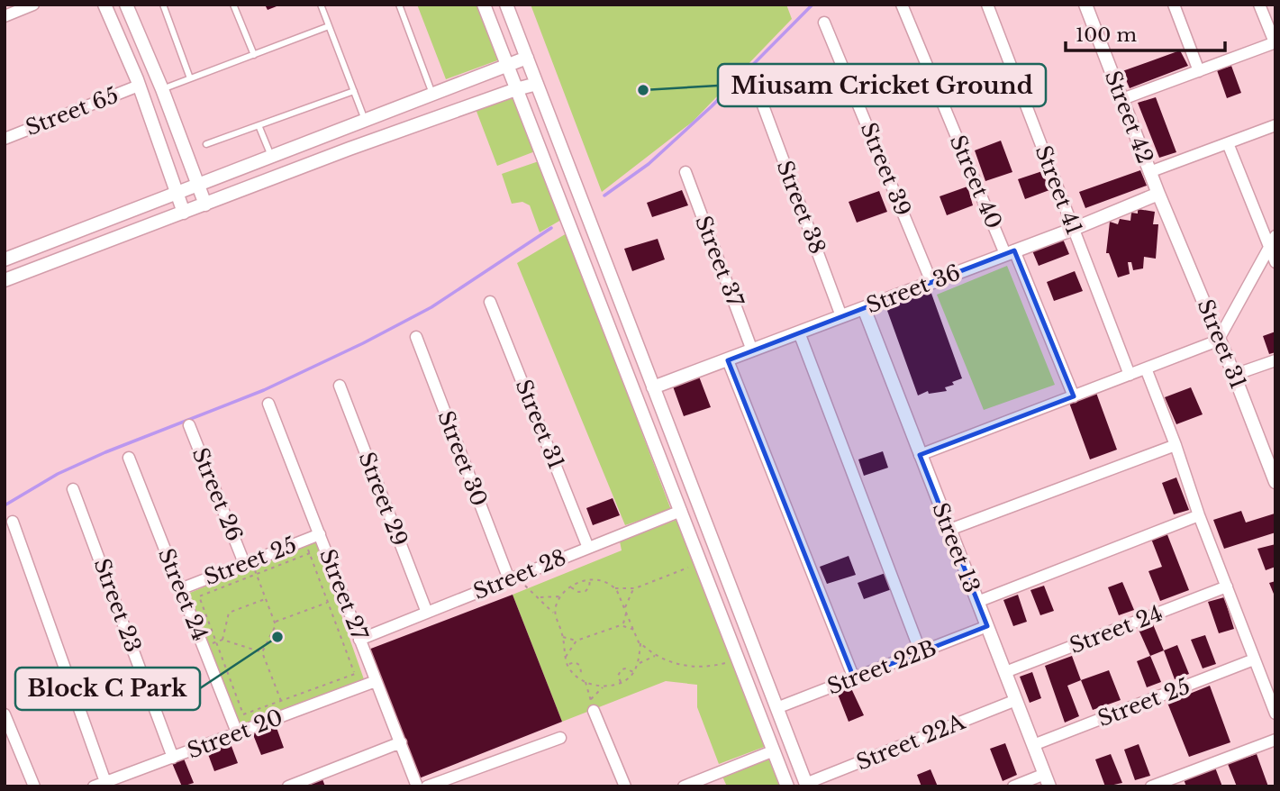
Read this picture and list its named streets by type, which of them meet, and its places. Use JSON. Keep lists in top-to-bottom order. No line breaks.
{"streets":{"street":["Street 65","Street 42","Street 39","Street 40","Street 41","Street 38","Street 37","Street 36","Street 31","Street 30","Street 26","Street 29","Street 13","Street 25","Street 28","Street 24","Street 27","Street 23","Street 22B","Street 20","Street 22A"]},"crossings":[["Street 42","Street 36"],["Street 42","Street 31"],["Street 39","Street 36"],["Street 40","Street 36"],["Street 41","Street 36"],["Street 38","Street 36"],["Street 37","Street 36"],["Street 36","Street 31"],["Street 36","Street 13"],["Street 31","Street 28"],["Street 30","Street 28"],["Street 26","Street 25"],["Street 29","Street 28"],["Street 13","Street 25"],["Street 13","Street 24"],["Street 13","Street 22B"],["Street 13","Street 22A"],["Street 25","Street 24"],["Street 25","Street 27"],["Street 28","Street 27"],["Street 24","Street 20"],["Street 27","Street 20"],["Street 23","Street 20"]],"places":["Miusam Cricket Ground","Block C Park"],"scale_bar":"100 m"}
